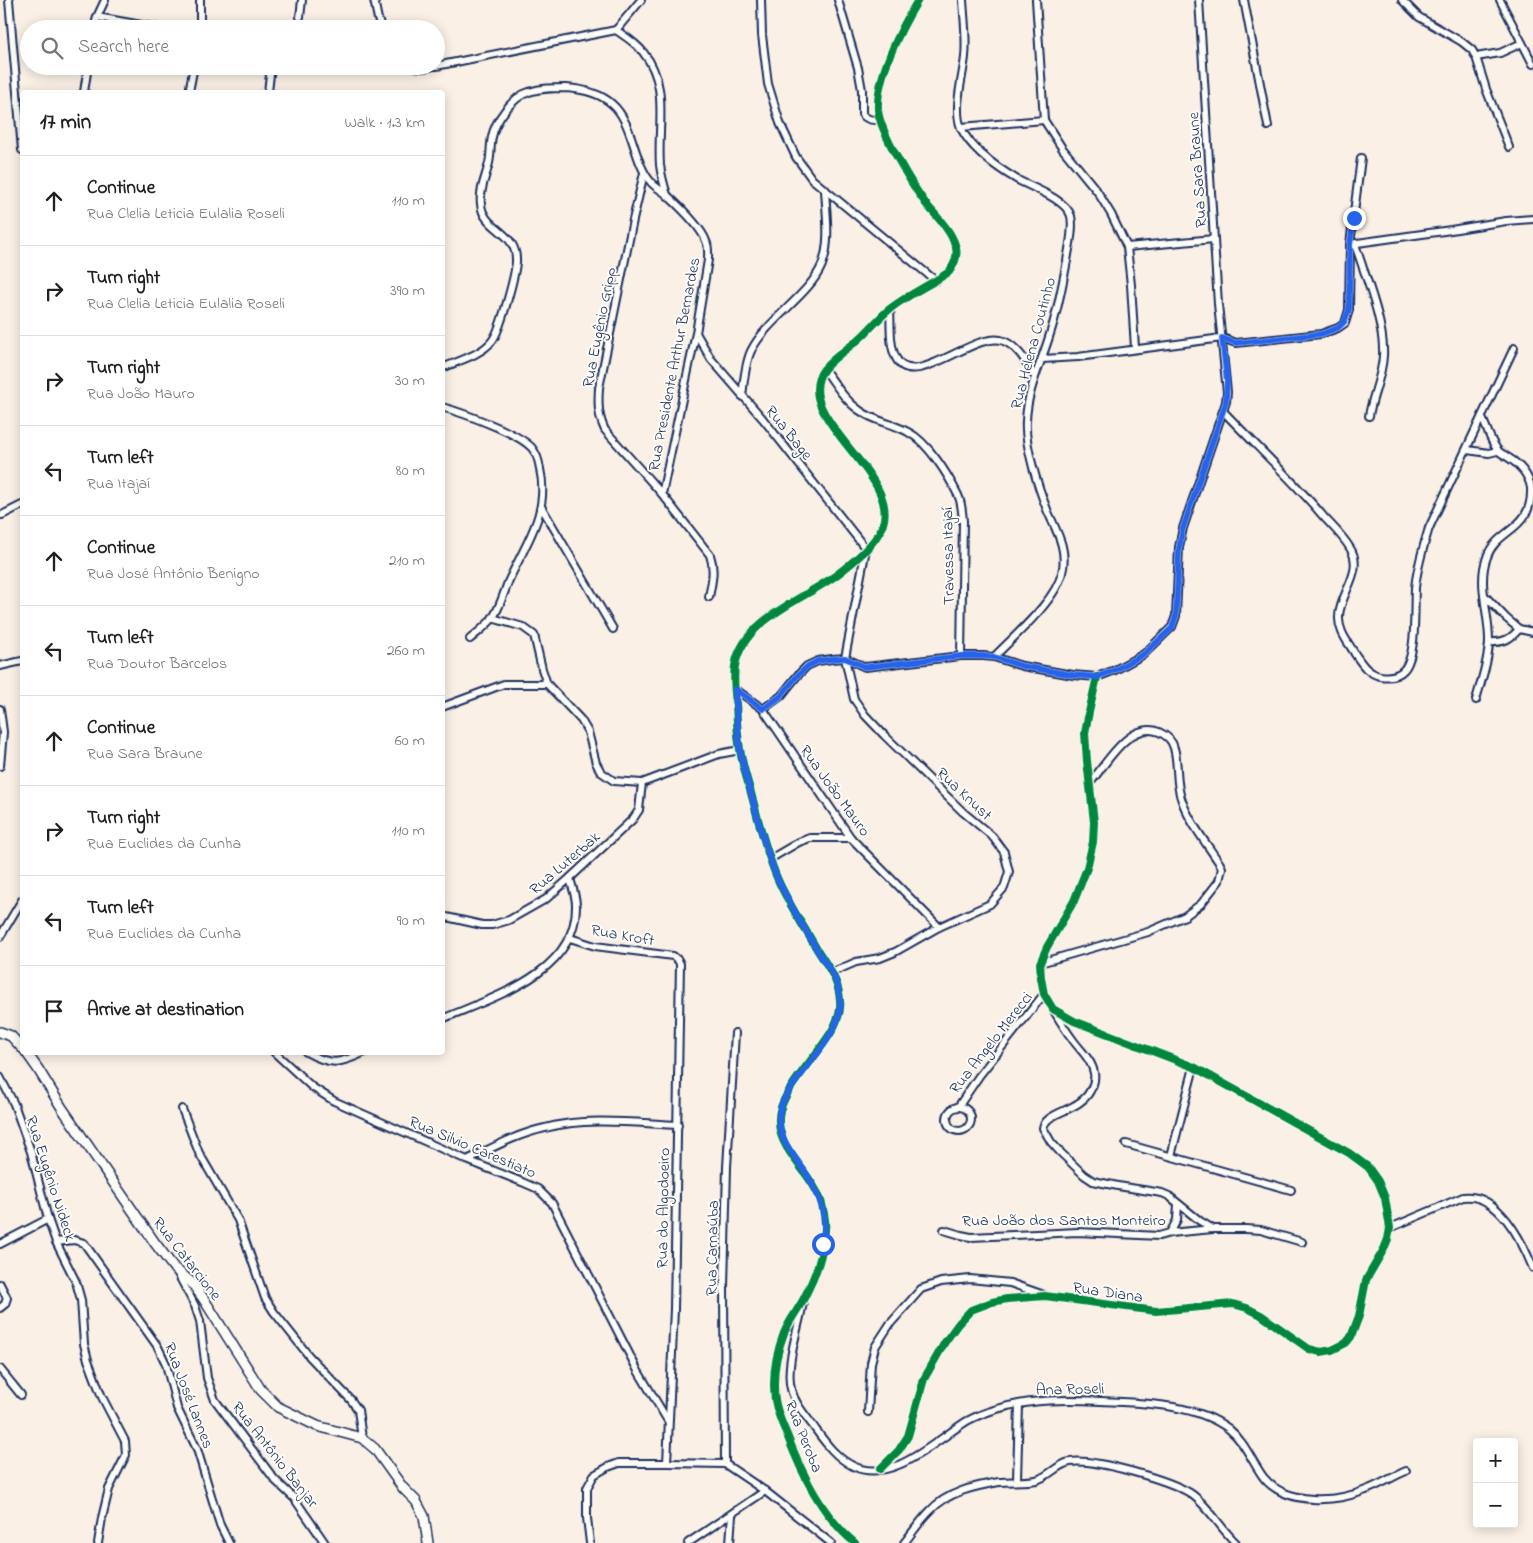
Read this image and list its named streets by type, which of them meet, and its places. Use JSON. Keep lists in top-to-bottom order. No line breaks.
{"streets":{"street":["Rua Sara Braune","Rua Eugênio Gripp","Rua Helena Coutinho","Rua Presidente Arthur Bernardes","Rua Bage","Travessa Itajaí","Rua João Mauro","Rua Knust","Rua Luterbak","Rua Kroft","Rua Angelo Merecci","Rua Silvio Carestiato","Rua Eugênio Nideck","Rua do Algodoeiro","Rua João dos Santos Monteiro","Rua Carnaúba","Rua Catarcione","Rua Diana","Ana Roseli","Rua José Lannes","Rua Peroba","Rua Antônio Banjar"]},"crossings":[["Rua Eugênio Gripp","Rua Presidente Arthur Bernardes"],["Rua Presidente Arthur Bernardes","Rua Bage"],["Rua Bage","Rua Knust"],["Rua João Mauro","Rua Knust"],["Rua Kroft","Rua do Algodoeiro"],["Rua Silvio Carestiato","Rua do Algodoeiro"],["Rua Eugênio Nideck","Rua José Lannes"],["Rua Catarcione","Rua Antônio Banjar"],["Rua Diana","Ana Roseli"],["Ana Roseli","Rua Peroba"]],"page":{"search":"Search here","heading":["17 min","Walk · 1.3 km"],"list":[["Continue","Rua Clelia Leticia Eulalia Roseli","110 m"],["Turn right","Rua Clelia Leticia Eulalia Roseli","390 m"],["Turn right","Rua João Mauro","30 m"],["Turn left","Rua Itajaí","80 m"],["Continue","Rua José Antônio Benigno","210 m"],["Turn left","Rua Doutor Barcelos","260 m"],["Continue","Rua Sara Braune","60 m"],["Turn right","Rua Euclides da Cunha","110 m"],["Turn left","Rua Euclides da Cunha","90 m"],"Arrive at destination"],"map_buttons":["+","−"]}}
